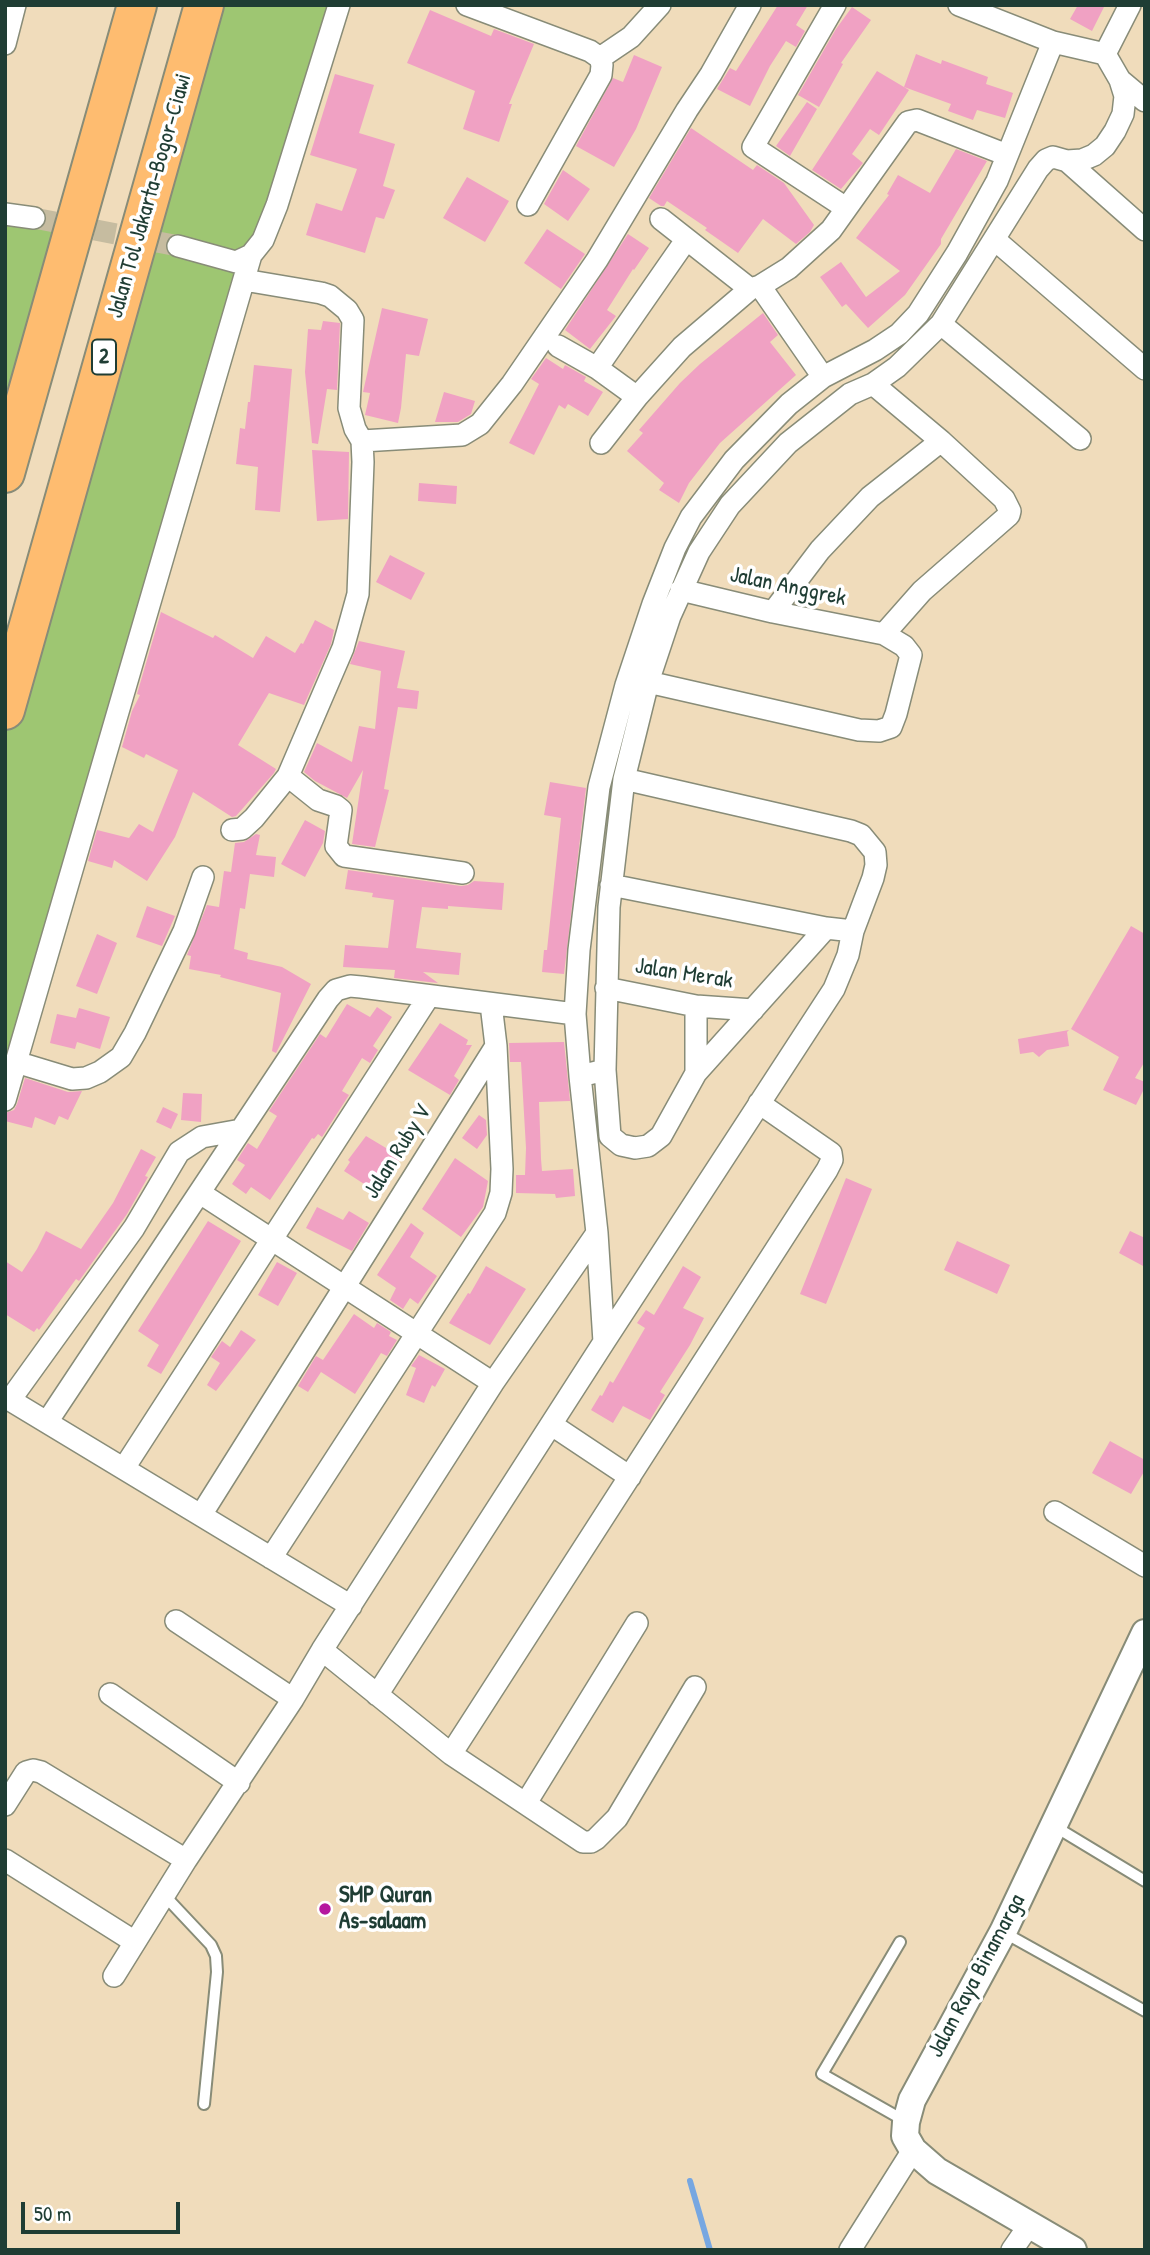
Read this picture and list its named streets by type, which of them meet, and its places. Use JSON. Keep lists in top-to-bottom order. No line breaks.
{"streets":{"highway":["Jalan Tol Jakarta–Bogor–Ciawi","2"],"street":["Jalan Anggrek","Jalan Merak","Jalan Ruby V","Jalan Raya Binamarga"]},"places":["SMP Quran As-salaam"],"scale_bar":"50 m"}
